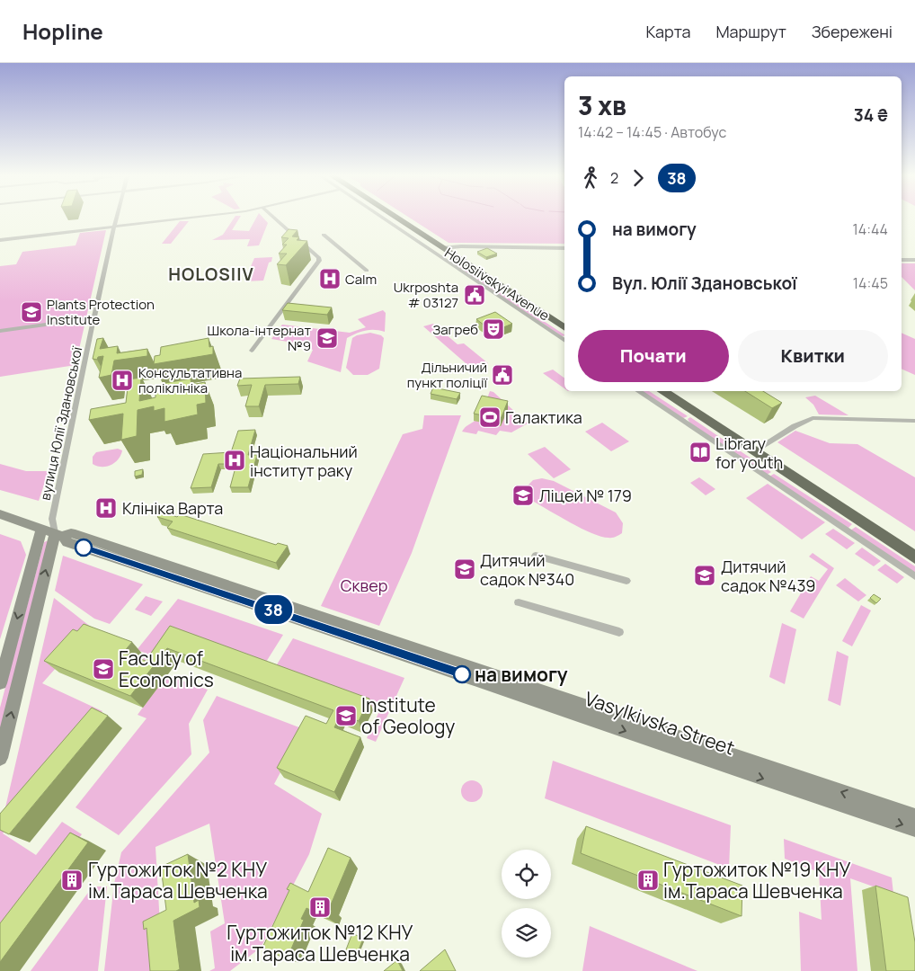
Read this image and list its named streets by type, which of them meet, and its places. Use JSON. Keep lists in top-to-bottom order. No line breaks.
{"streets":{"highway":["Holosiivskyi Avenue"],"main road":["Vasylkivska Street"],"street":["вулиця Юлії Здановської"]},"districts":["HOLOSIIV"],"parks":["Сквер"],"places":{"hospital":["Calm","Консультативна поліклініка","Національний інститут раку","Клініка Варта"],"public building":["Ukrposhta # 03127","Дільничий пункт поліції"],"school or university":["Plants Protection Institute","Школа-інтернат №9","Ліцей № 179","Дитячий садок №340","Дитячий садок №439","Faculty of Economics","Institute of Geology"],"theatre":["Загреб"],"sports":["Галактика"],"library":["Library for youth"],"other":["на вимогу"],"building":["Гуртожиток №2 КНУ ім.Тараса Шевченка","Гуртожиток №19 КНУ ім.Тараса Шевченка","Гуртожиток №12 КНУ ім.Тараса Шевченка"]},"lines":["bus line 38"],"page":{"header":"Hopline","nav":["Карта","Маршрут","Збережені"],"on_map":"38","heading":["3 хв","14:42 – 14:45 · Автобус","34 ₴"],"legs":["2","38"],"list":[{"name":"на вимогу","value":"14:44"},{"name":"Вул. Юлії Здановської","value":"14:45"}],"buttons":["Почати","Квитки"]}}
